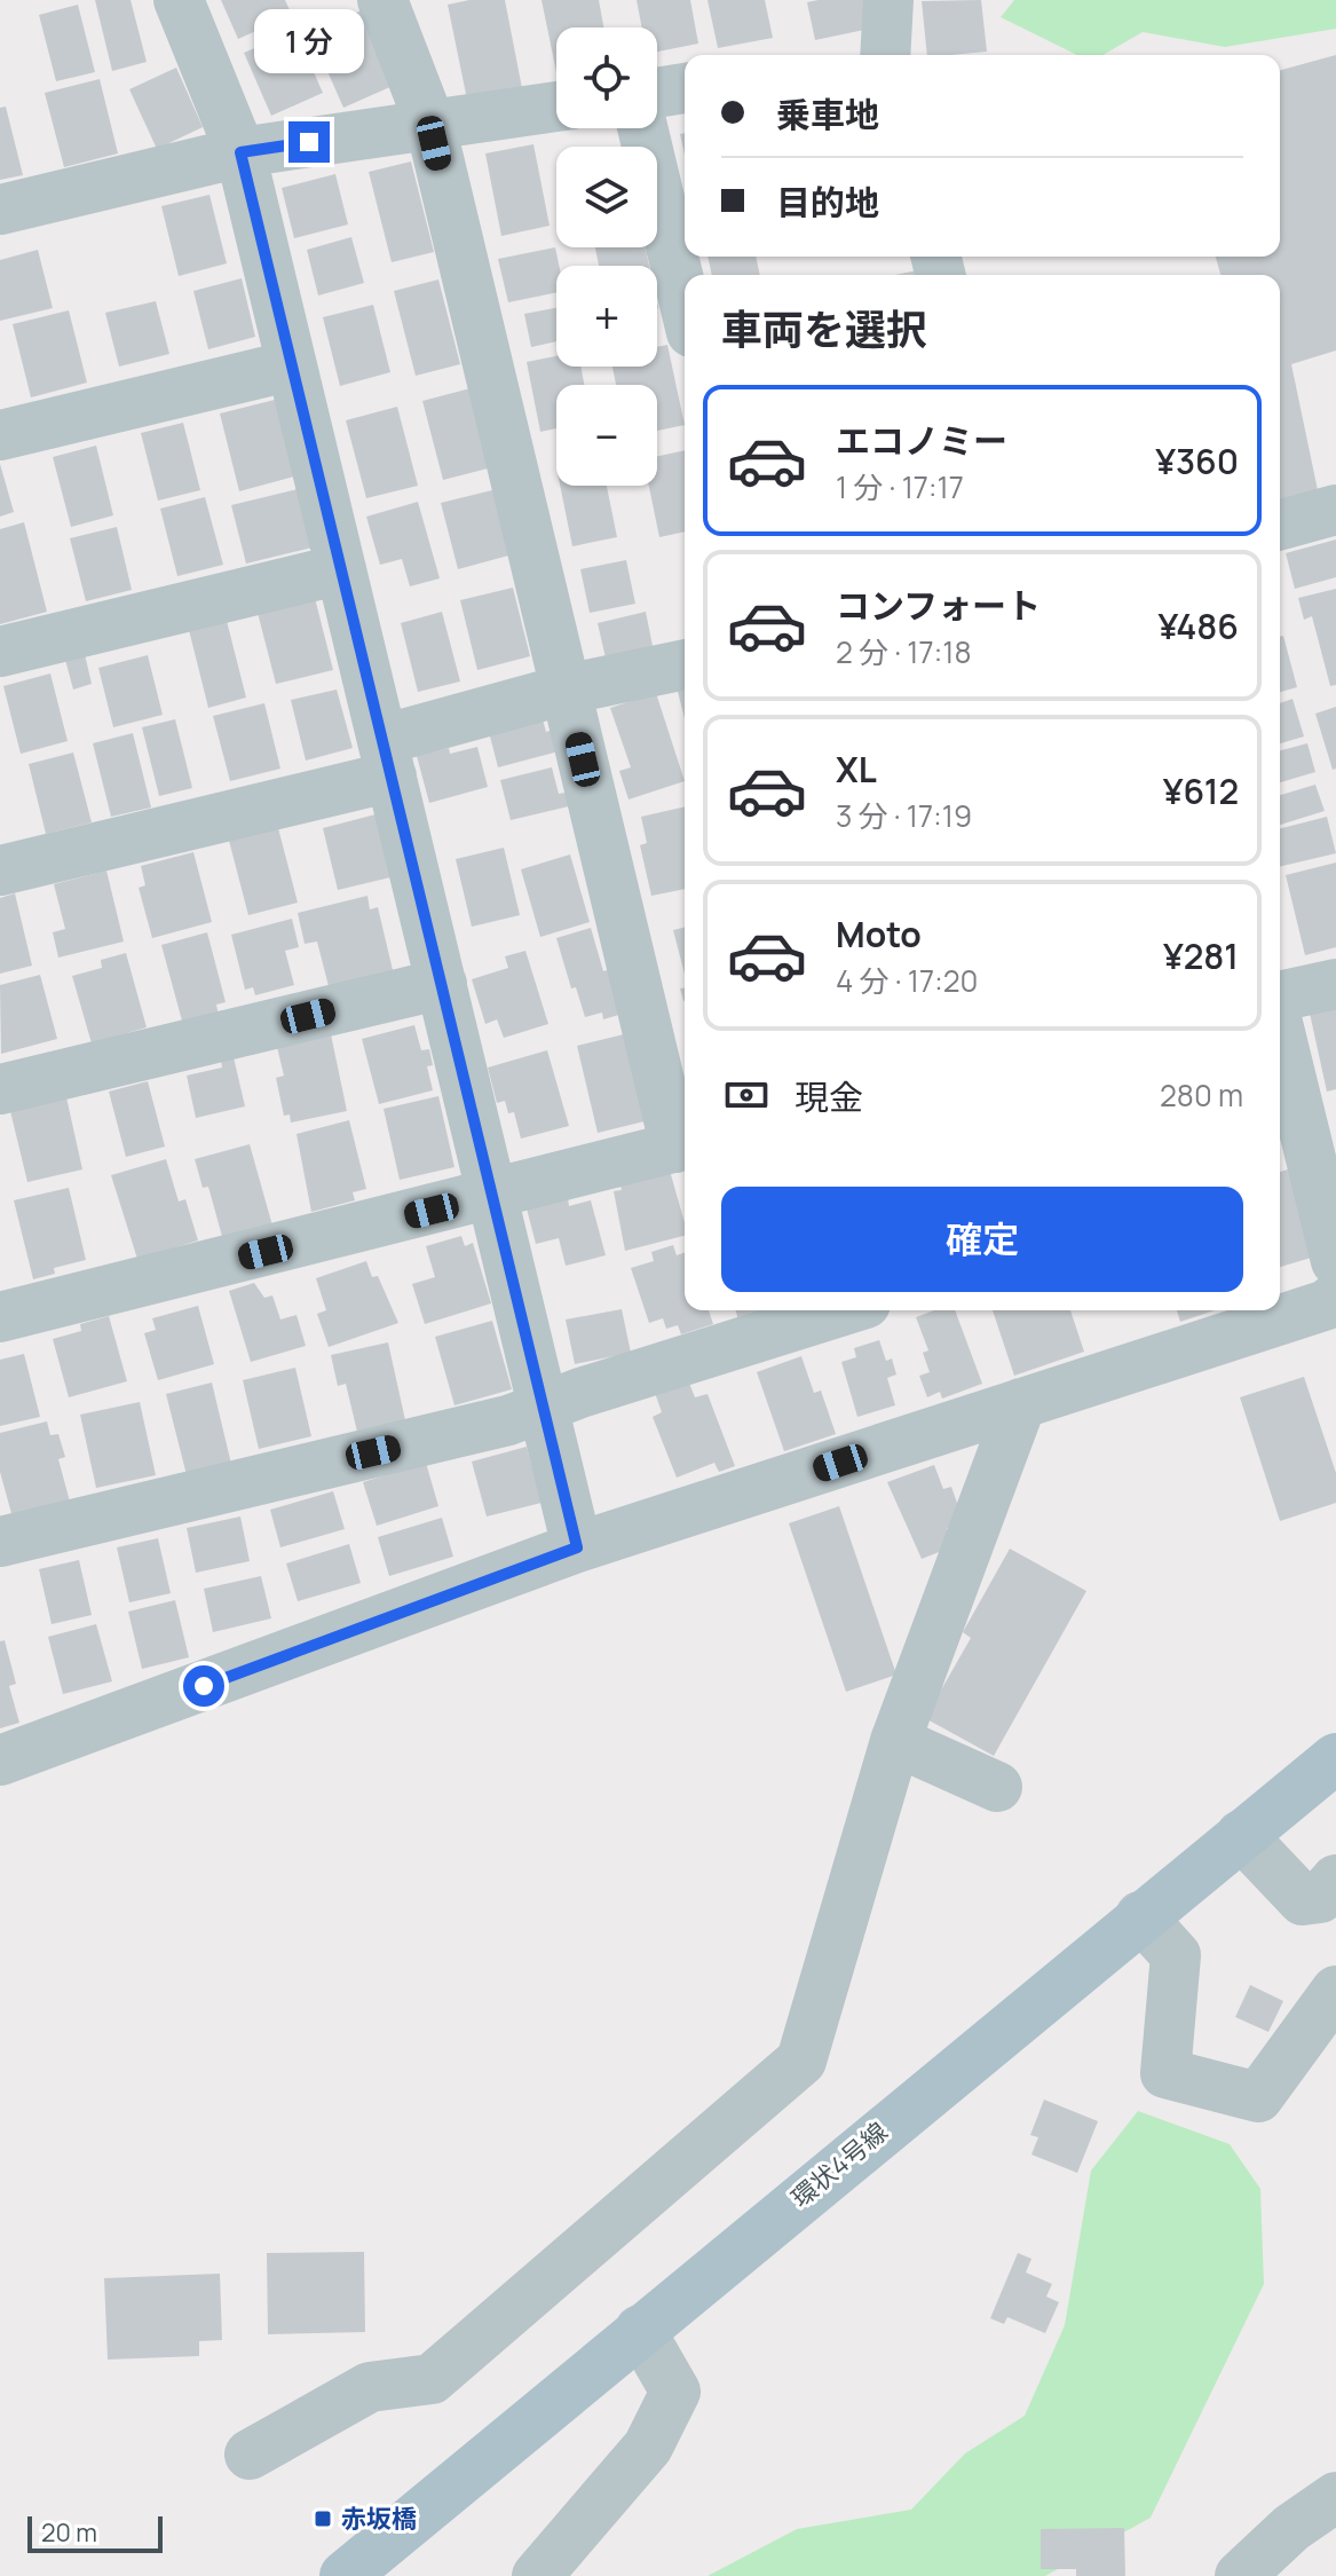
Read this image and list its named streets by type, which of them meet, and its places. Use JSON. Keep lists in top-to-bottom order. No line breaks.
{"streets":{"main road":["環状4号線"]},"places":{"transit":["赤坂橋"]},"scale_bar":"20 m","page":{"bubble":"1 分","map_buttons":["+","−"],"banner":["乗車地","目的地"],"heading":"車両を選択","list":[{"name":"エコノミー","note":"1 分 · 17:17","value":"¥360"},{"name":"コンフォート","note":"2 分 · 17:18","value":"¥486"},{"name":"XL","note":"3 分 · 17:19","value":"¥612"},{"name":"Moto","note":"4 分 · 17:20","value":"¥281"}],"pay":["現金","280 m"],"buttons":"確定","scale":"20 m"}}
